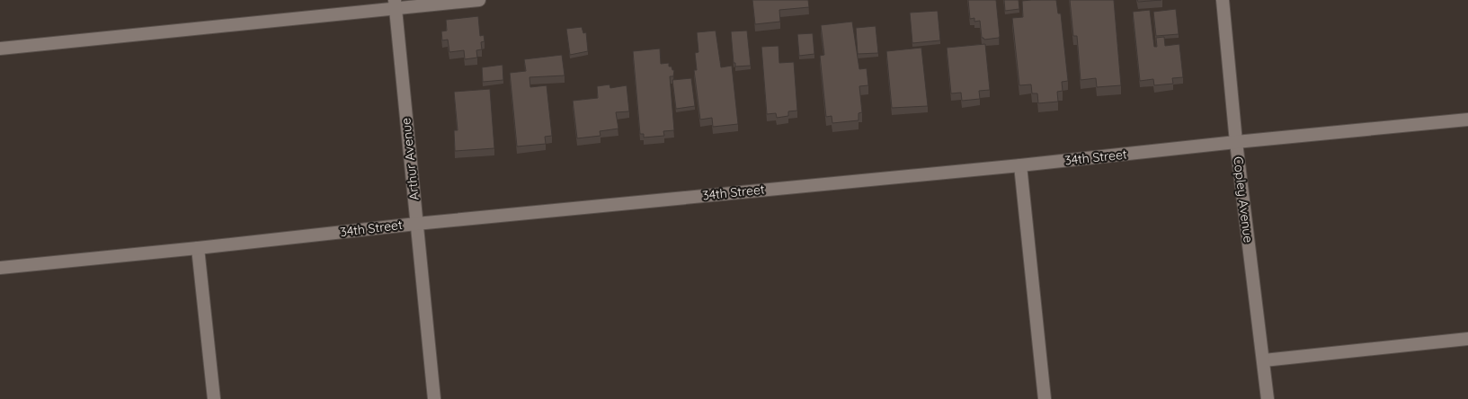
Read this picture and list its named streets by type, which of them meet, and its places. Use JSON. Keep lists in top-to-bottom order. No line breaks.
{"streets":{"street":["34th Street","Arthur Avenue","Copley Avenue"]},"crossings":[["34th Street","Arthur Avenue"],["34th Street","Copley Avenue"]]}
